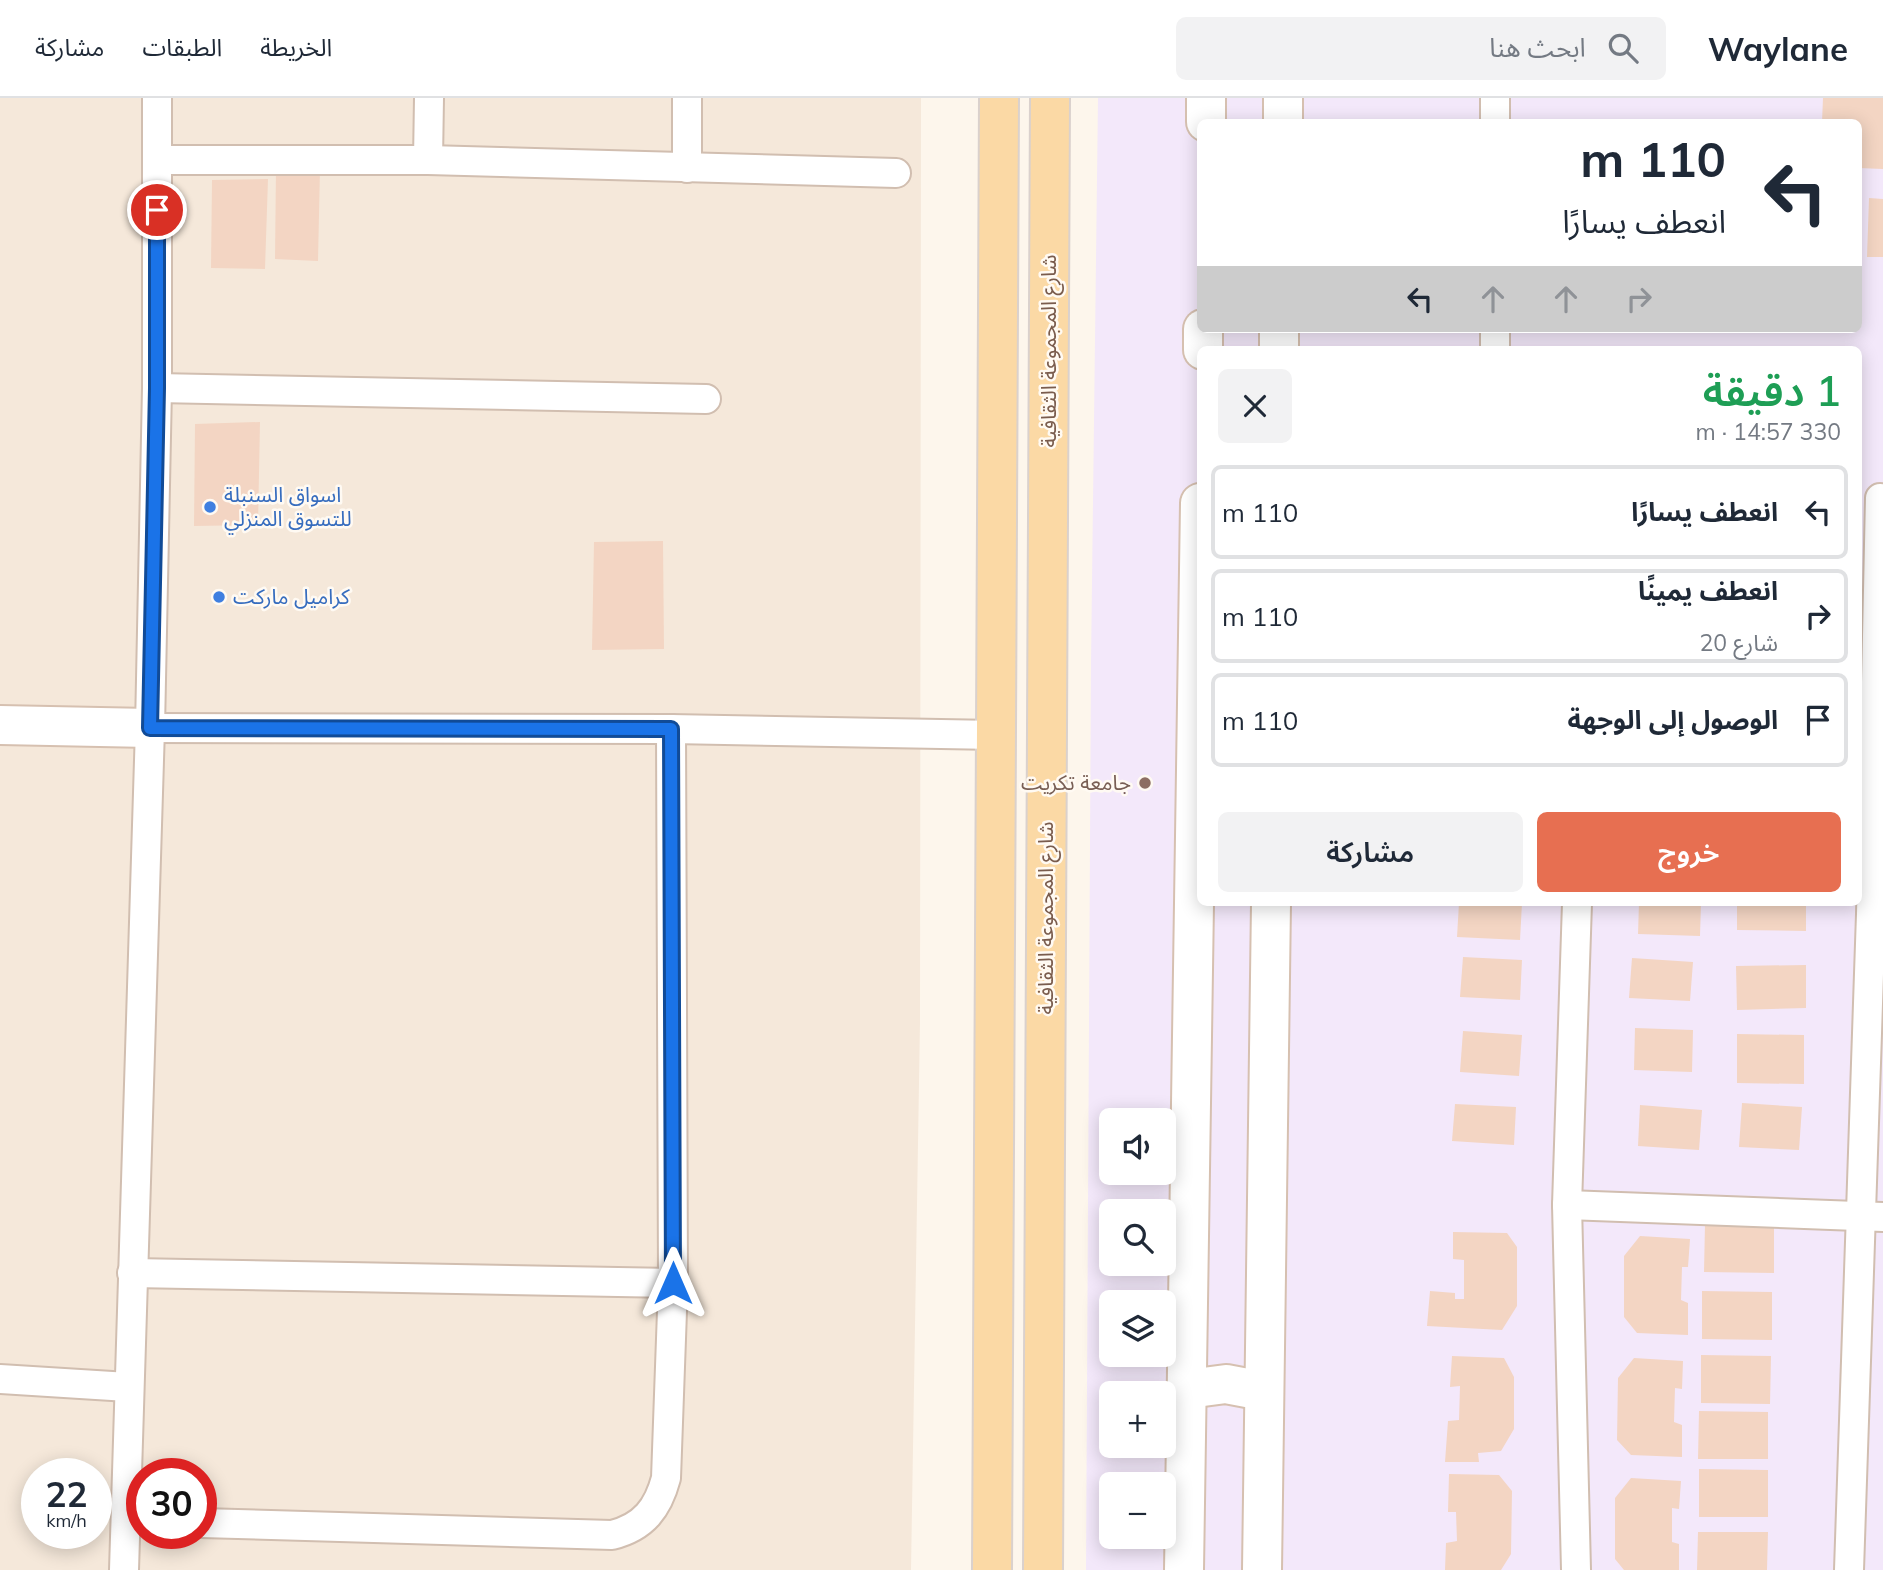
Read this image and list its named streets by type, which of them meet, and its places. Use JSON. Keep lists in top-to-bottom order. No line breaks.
{"streets":{"main road":["شارع المجموعة الثقافية"]},"places":["اسواق السنبلة للتسوق المنزلي","كراميل ماركت","جامعة تكريت"],"page":{"header":"Waylane","search":"ابحث هنا","nav":["الخريطة","الطبقات","مشاركة"],"turn":["110 m","انعطف يسارًا"],"heading":["1 دقيقة","330 m · 14:57"],"list":[{"name":"انعطف يسارًا","value":"110 m"},{"name":"انعطف يمينًا","note":"شارع 20","value":"110 m"},{"name":"الوصول إلى الوجهة","value":"110 m"}],"buttons":["خروج","مشاركة"],"map_buttons":["+","−"],"speed":"22 km/h","limit":"30"}}
